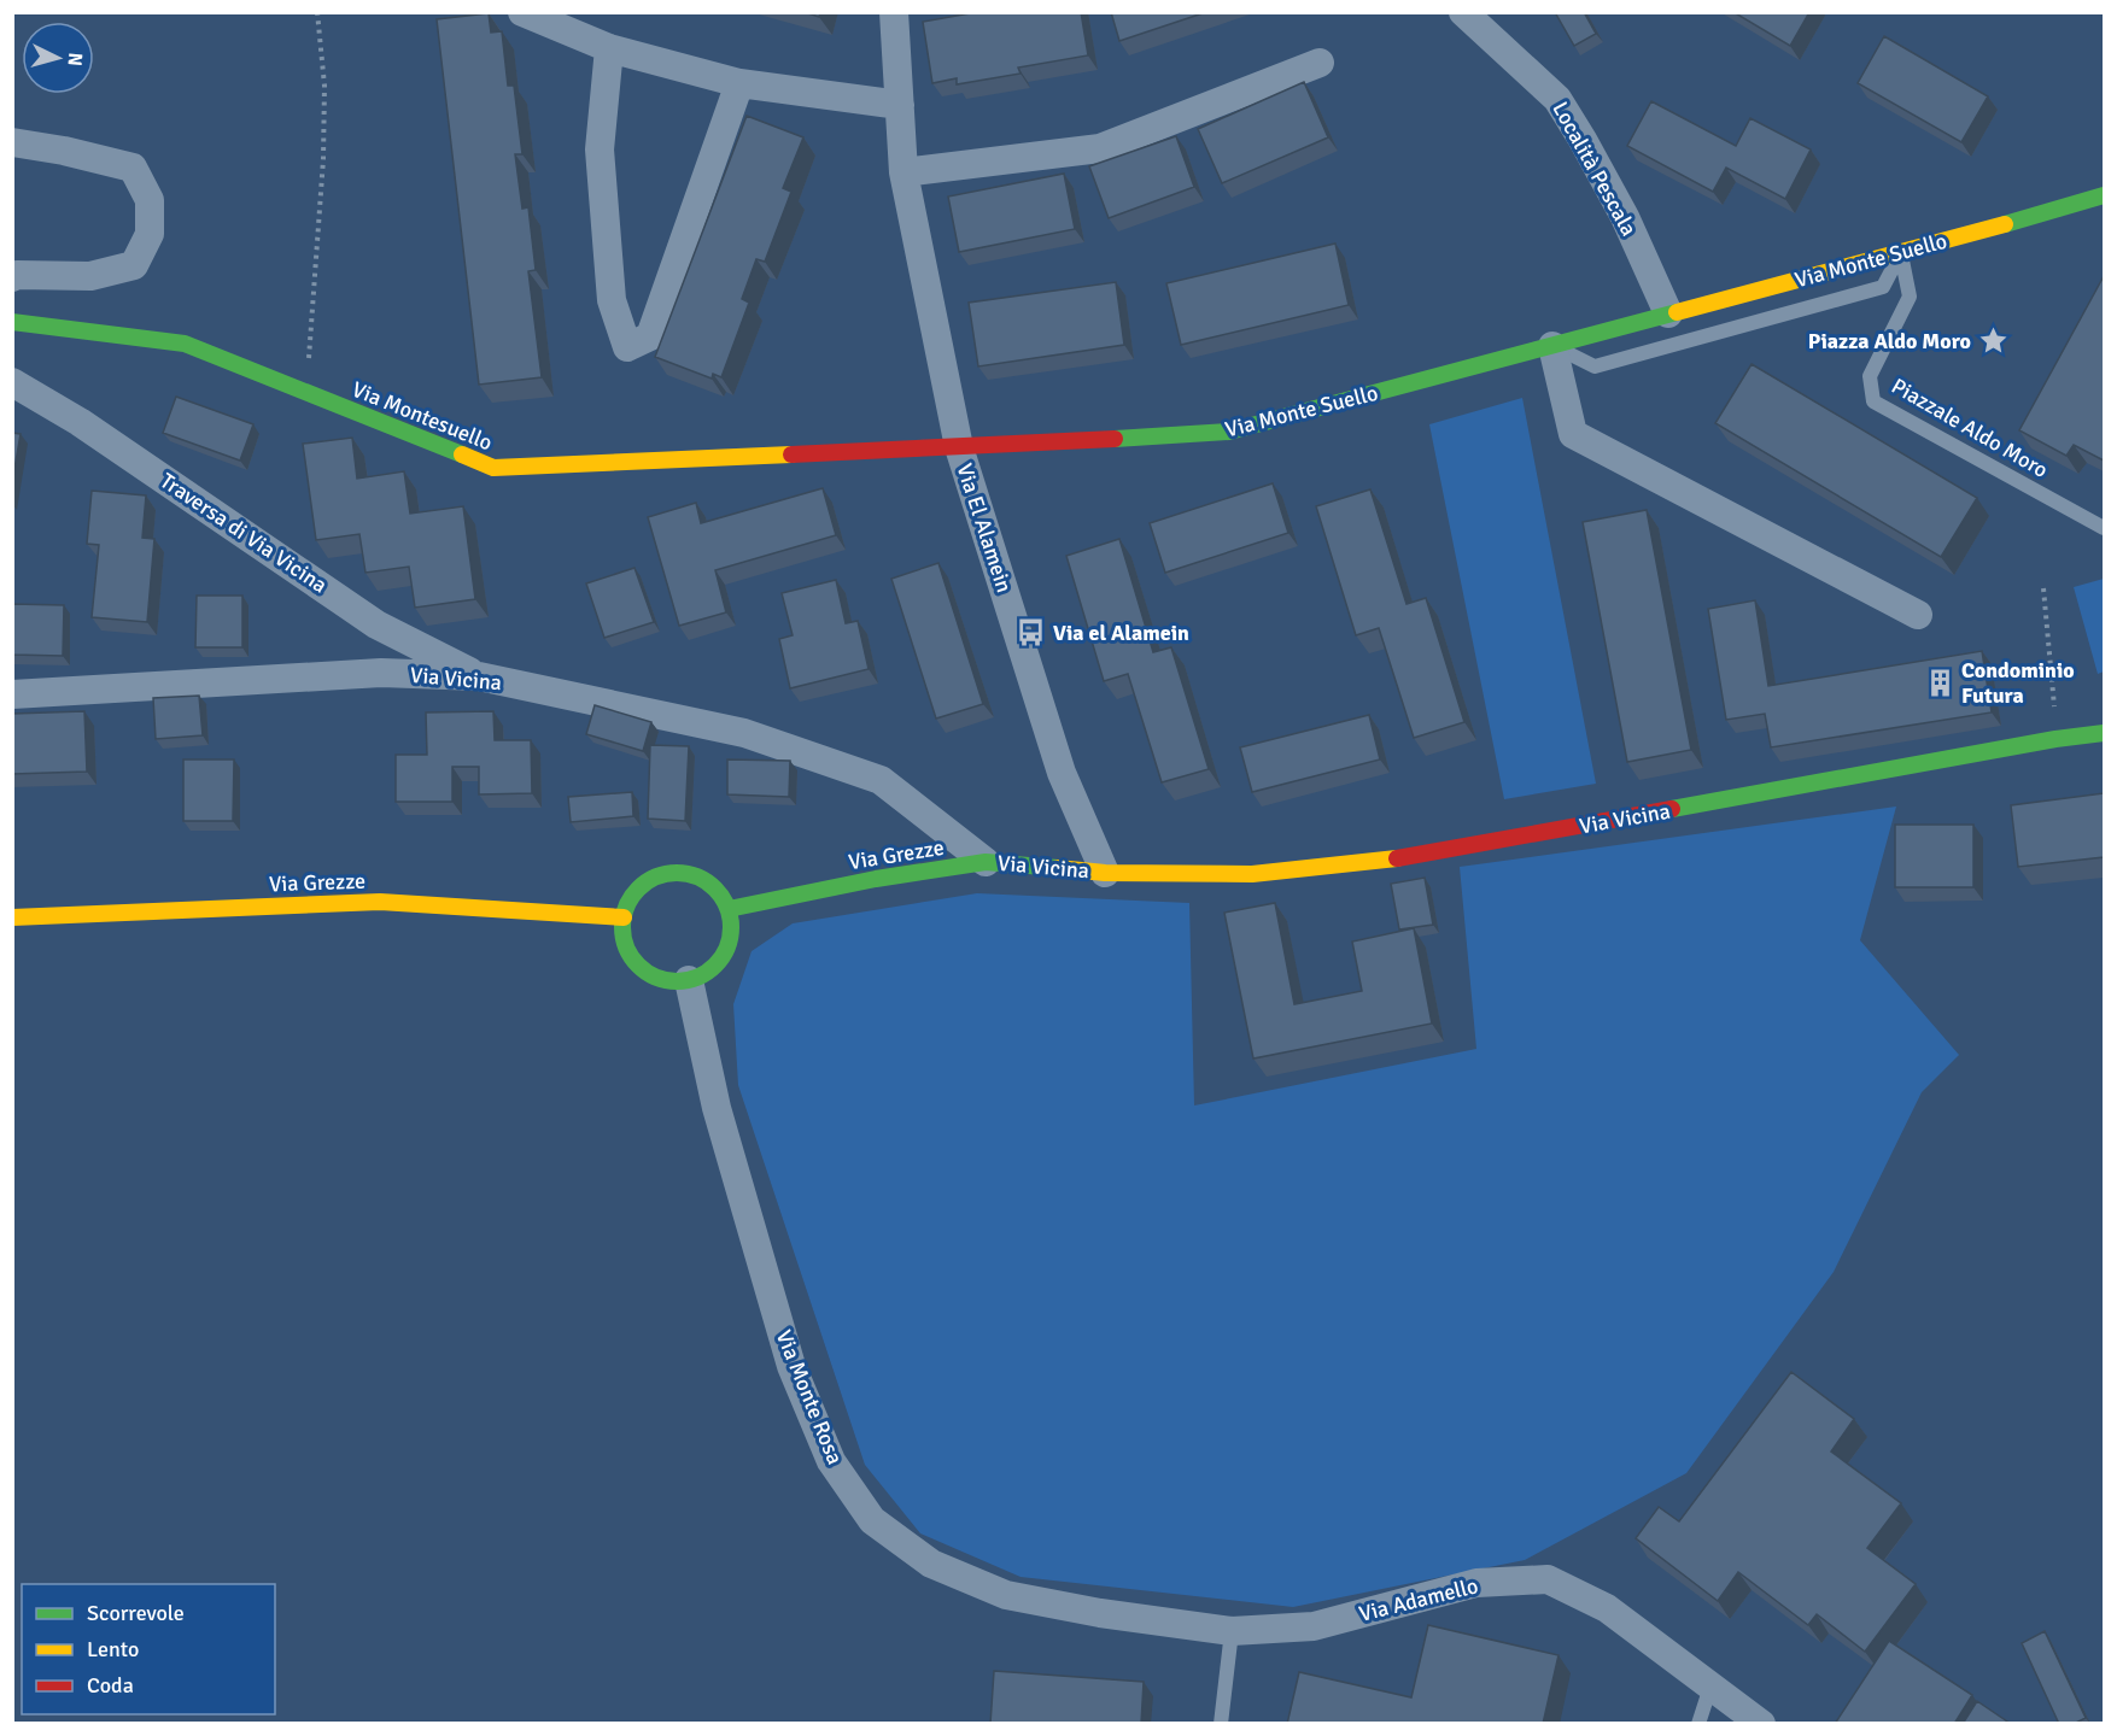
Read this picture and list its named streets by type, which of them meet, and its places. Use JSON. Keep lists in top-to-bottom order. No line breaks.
{"streets":{"street":["Località Pescala","Via Monte Suello","Via Montesuello","Via El Alamein","Traversa di Via Vicina","Via Vicina","Via Grezze","Via Monte Rosa","Via Adamello"],"lane":["Piazzale Aldo Moro"]},"crossings":[["Località Pescala","Via Monte Suello"],["Via Monte Suello","Via Montesuello"],["Via Monte Suello","Piazzale Aldo Moro"],["Via Monte Suello","Via El Alamein"],["Via Montesuello","Via El Alamein"],["Via El Alamein","Via Vicina"],["Traversa di Via Vicina","Via Vicina"],["Via Vicina","Via Grezze"],["Via Grezze","Via Monte Rosa"],["Via Monte Rosa","Via Adamello"]],"places":{"place":["Piazza Aldo Moro"],"bus stop":["Via el Alamein"],"building":["Condominio Futura"]},"legend":["Scorrevole","Lento","Coda"],"north":"right"}
